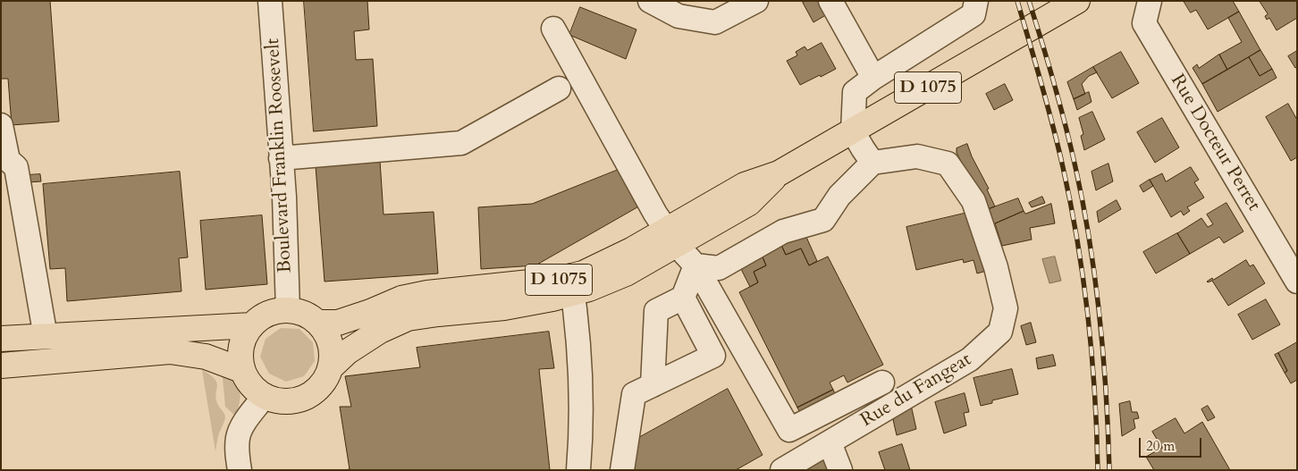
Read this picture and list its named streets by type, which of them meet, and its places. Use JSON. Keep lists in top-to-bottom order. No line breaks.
{"streets":{"main road":["D 1075"],"street":["Rue Docteur Perret","Boulevard Franklin Roosevelt","Rue du Fangeat"]},"crossings":[["D 1075","Boulevard Franklin Roosevelt"]],"scale_bar":"20 m"}
